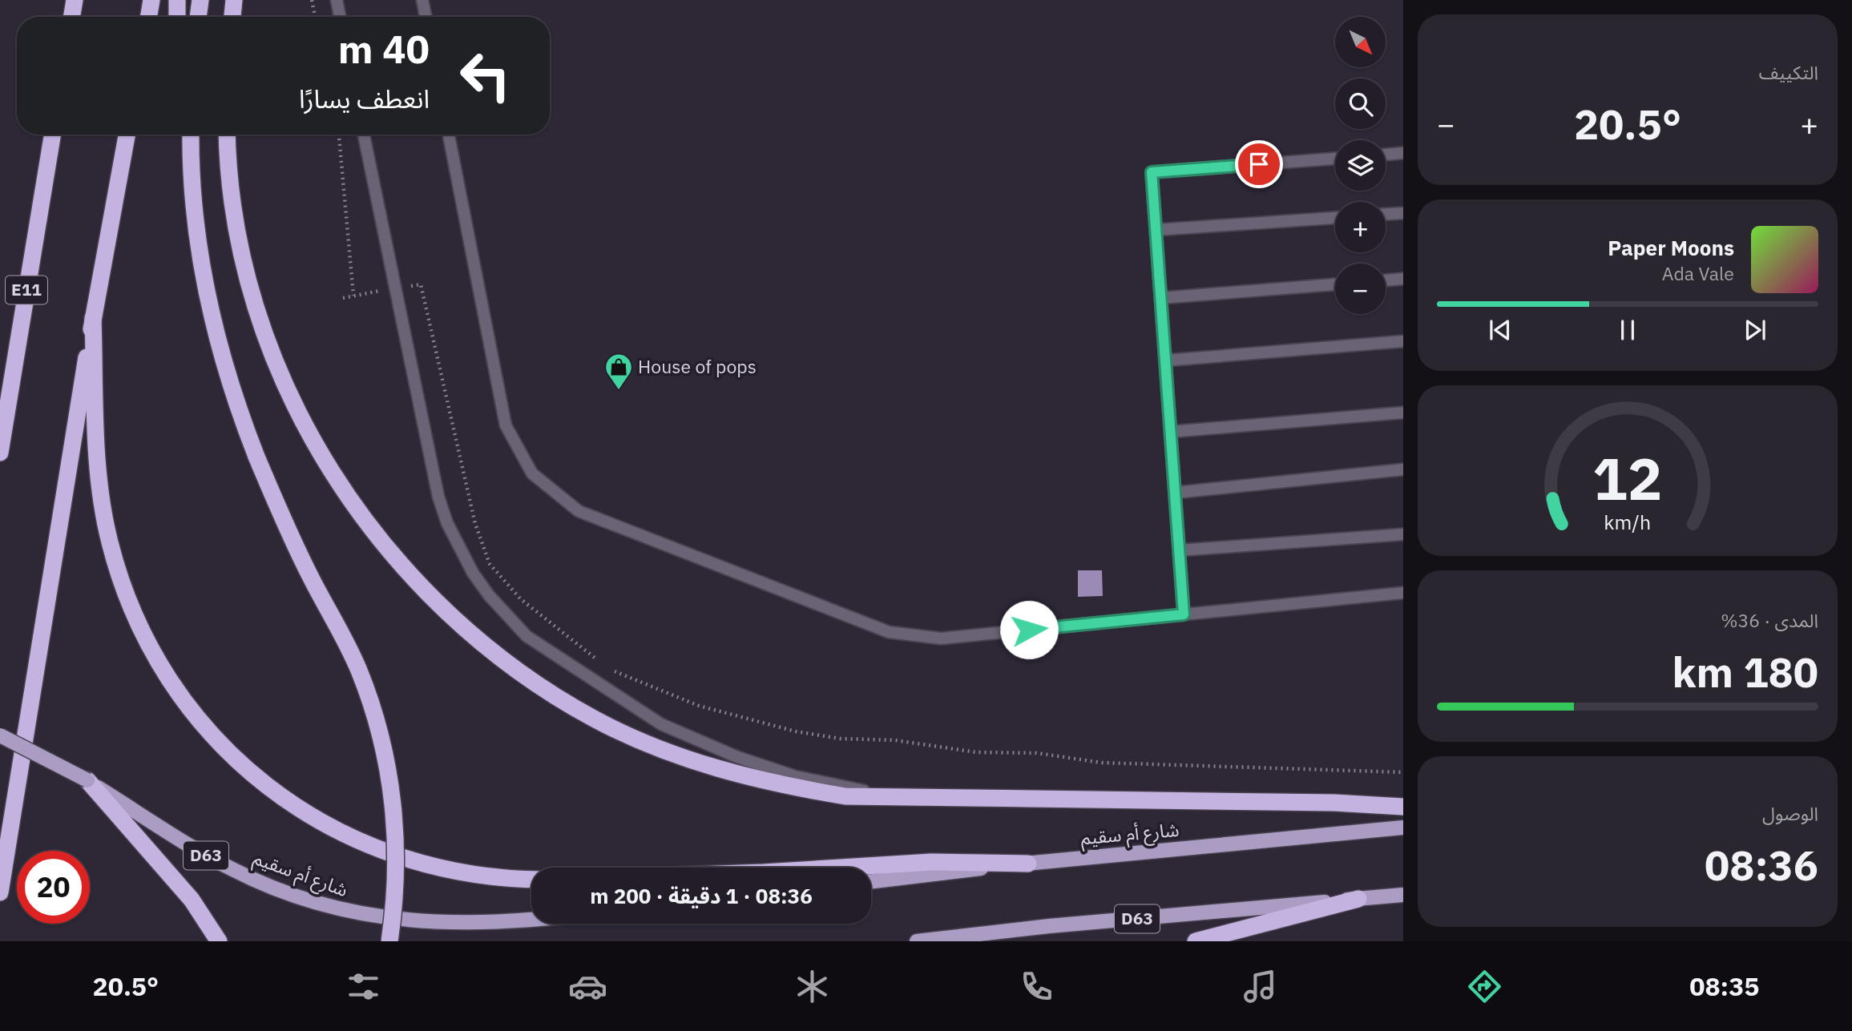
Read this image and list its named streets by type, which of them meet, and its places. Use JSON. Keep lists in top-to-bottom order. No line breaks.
{"streets":{"highway":["E11"],"main road":["شارع أم سقيم","D63"]},"places":{"shop":["House of pops"]},"north":"bottom right","page":{"tile":["التكييف",["المدى · 36%","180 km"],["الوصول","08:36"]],"map_buttons":["+","−"],"turn":["40 m","انعطف يسارًا"],"heat":["−","20.5°","+"],"song":["Paper Moons","Ada Vale"],"limit":"20","trip":"08:36 · 1 دقيقة · 200 m","tabs":["08:35","20.5°"],"gauge":["12","km/h"]}}
